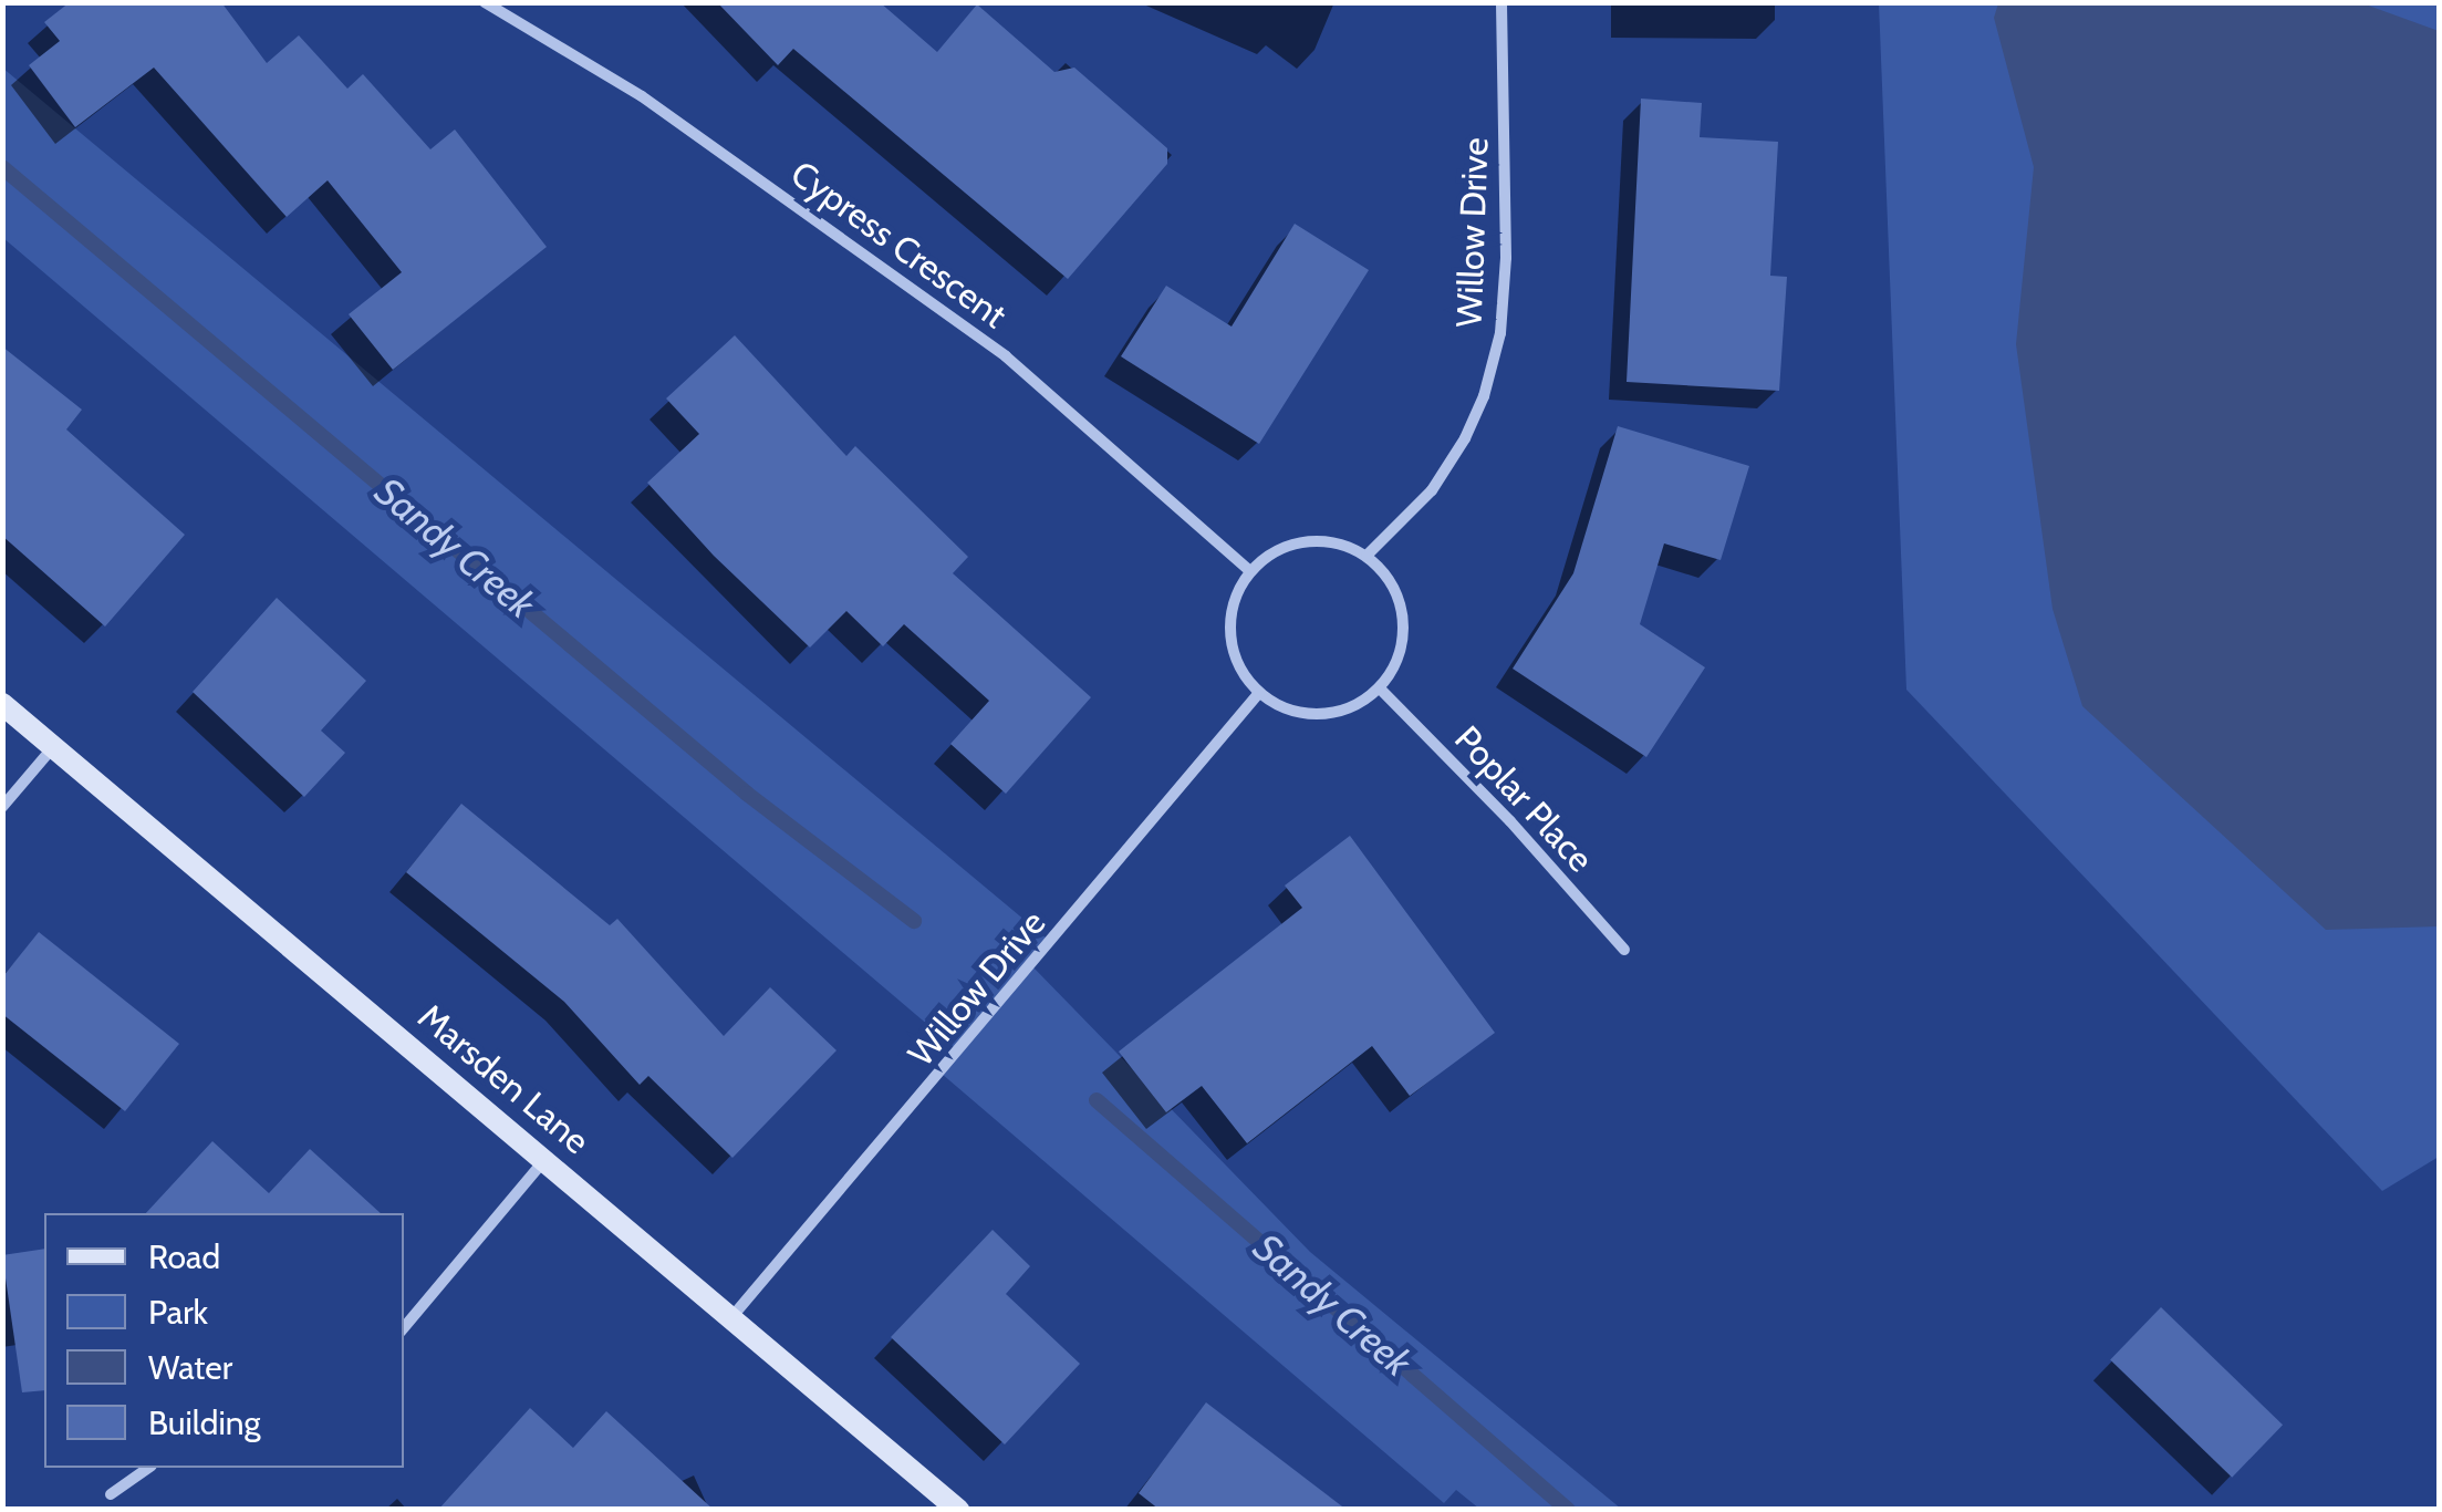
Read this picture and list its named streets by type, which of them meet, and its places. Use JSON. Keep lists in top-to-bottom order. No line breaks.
{"streets":{"main road":["Marsden Lane"],"street":["Willow Drive","Cypress Crescent","Poplar Place"]},"crossings":[["Willow Drive","Cypress Crescent"],["Willow Drive","Poplar Place"],["Willow Drive","Marsden Lane"],["Cypress Crescent","Poplar Place"]],"water":["Sandy Creek"],"legend":["Road","Park","Water","Building"]}
